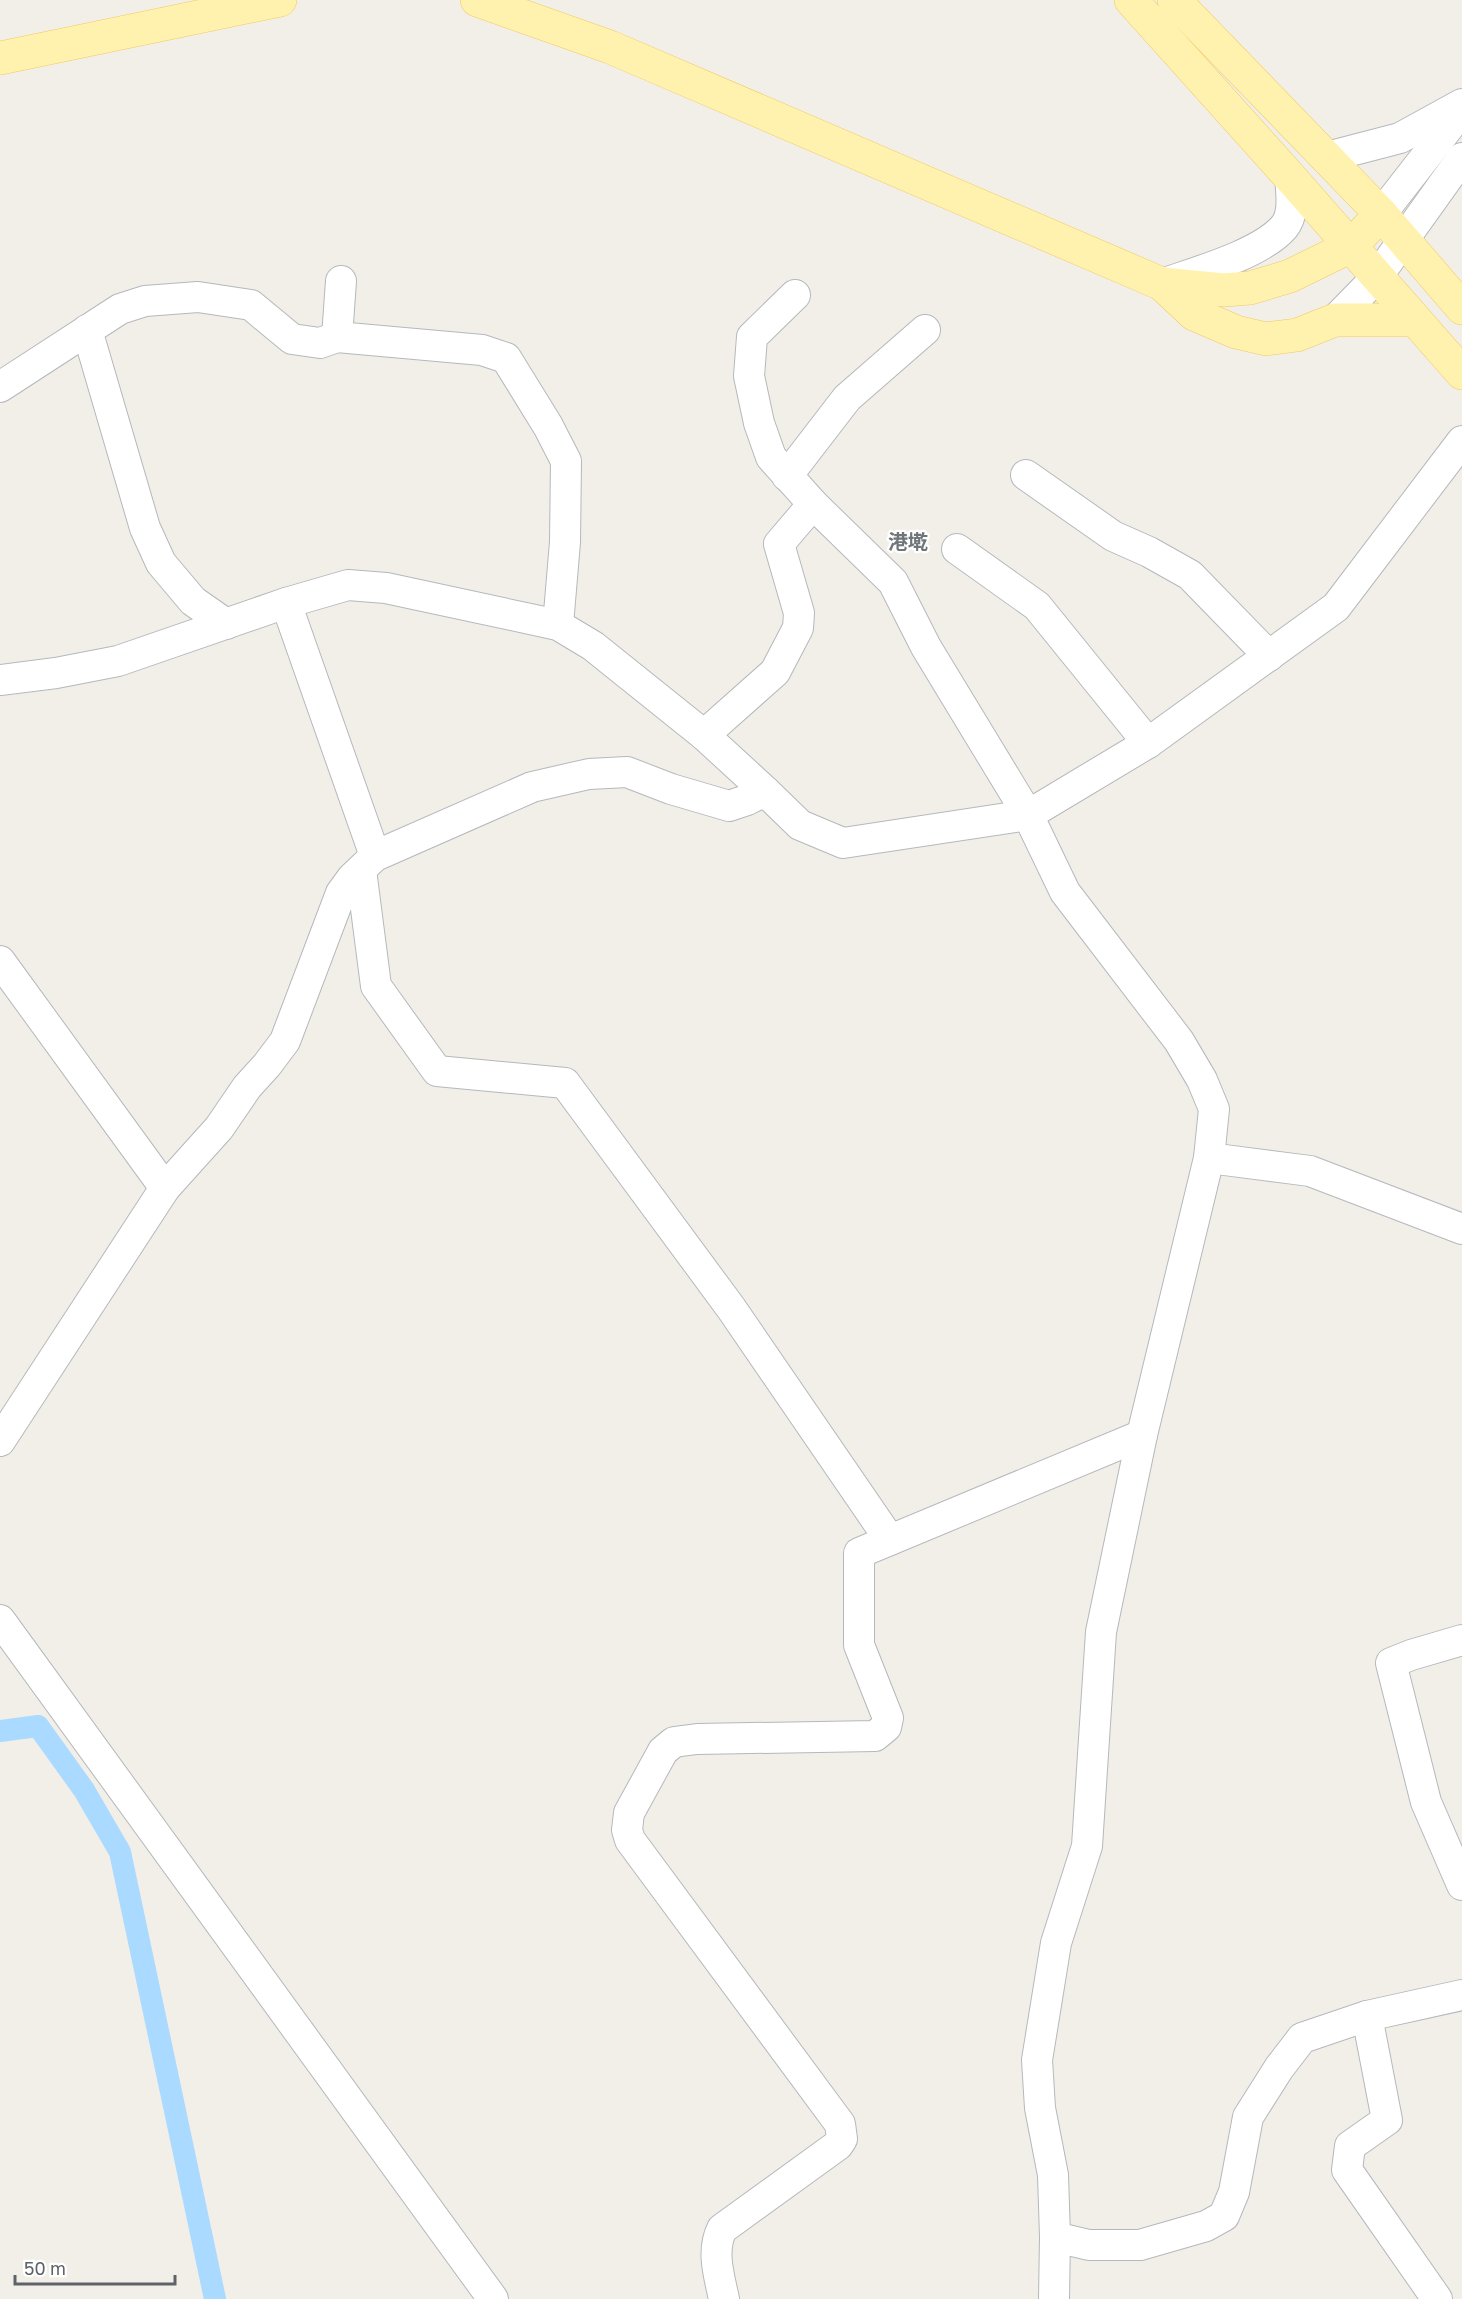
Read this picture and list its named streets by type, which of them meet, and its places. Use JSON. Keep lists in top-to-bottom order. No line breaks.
{"districts":["港墘"],"scale_bar":"50 m"}
